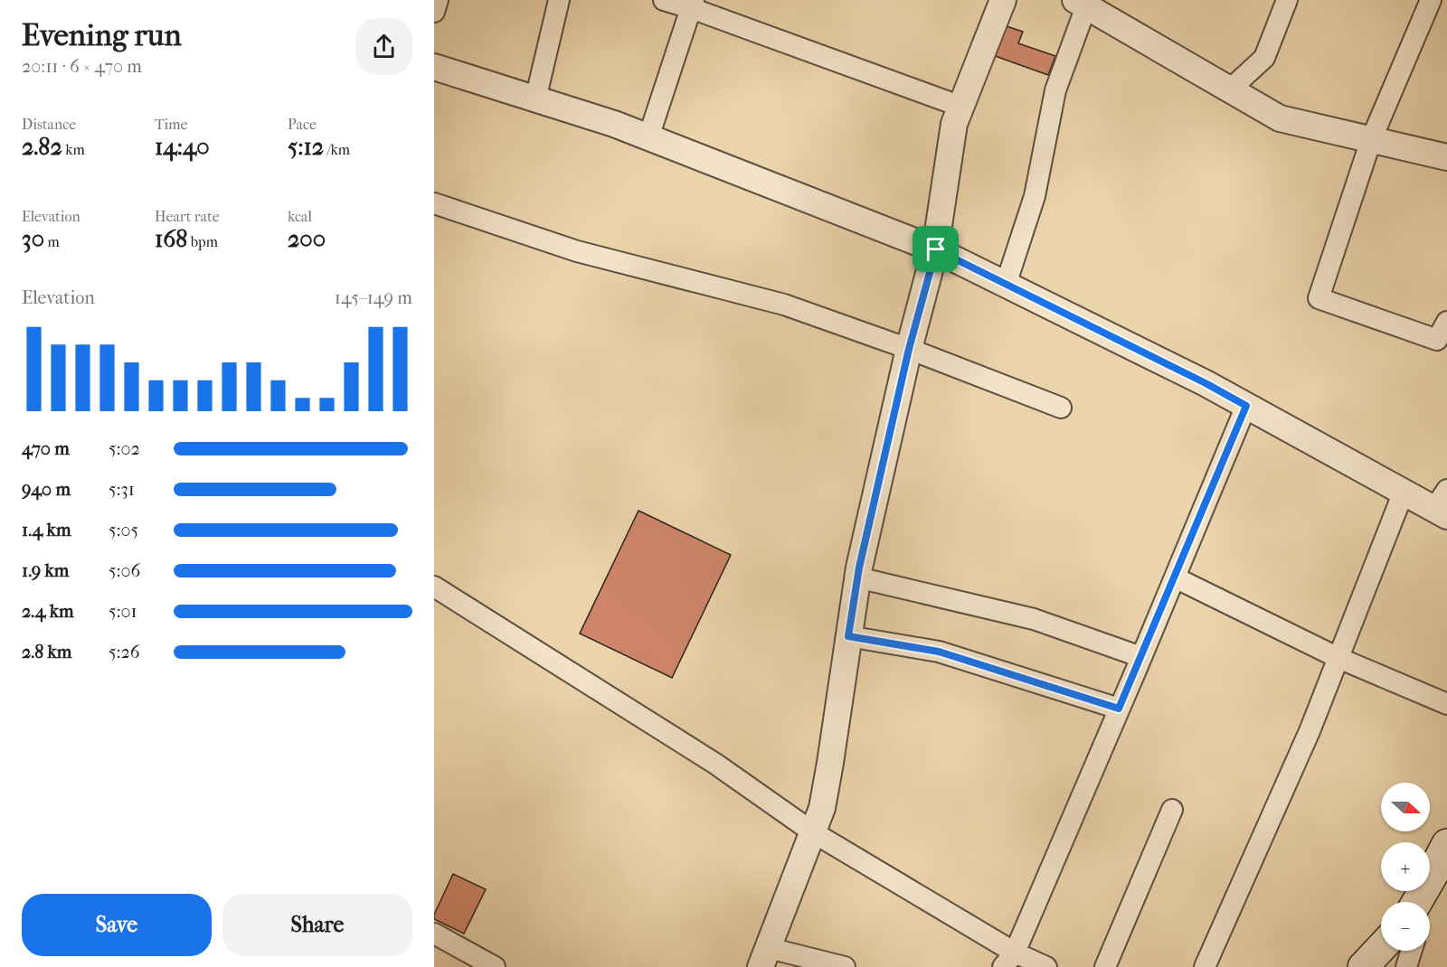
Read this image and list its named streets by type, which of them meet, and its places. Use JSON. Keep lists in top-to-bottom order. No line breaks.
{"north":"right","page":{"heading":["Evening run","20:11 · 6 × 470 m"],"stats":[["Distance","2.82 km"],["Time","14:40"],["Pace","5:12 /km"],["Elevation","30 m"],["Heart rate","168 bpm"],["kcal","200"]],"chart":["Elevation","145–149 m"],"list":[{"name":"470 m","note":"5:02"},{"name":"940 m","note":"5:31"},{"name":"1.4 km","note":"5:05"},{"name":"1.9 km","note":"5:06"},{"name":"2.4 km","note":"5:01"},{"name":"2.8 km","note":"5:26"}],"map_buttons":["+","−"],"buttons":["Save","Share"]}}
